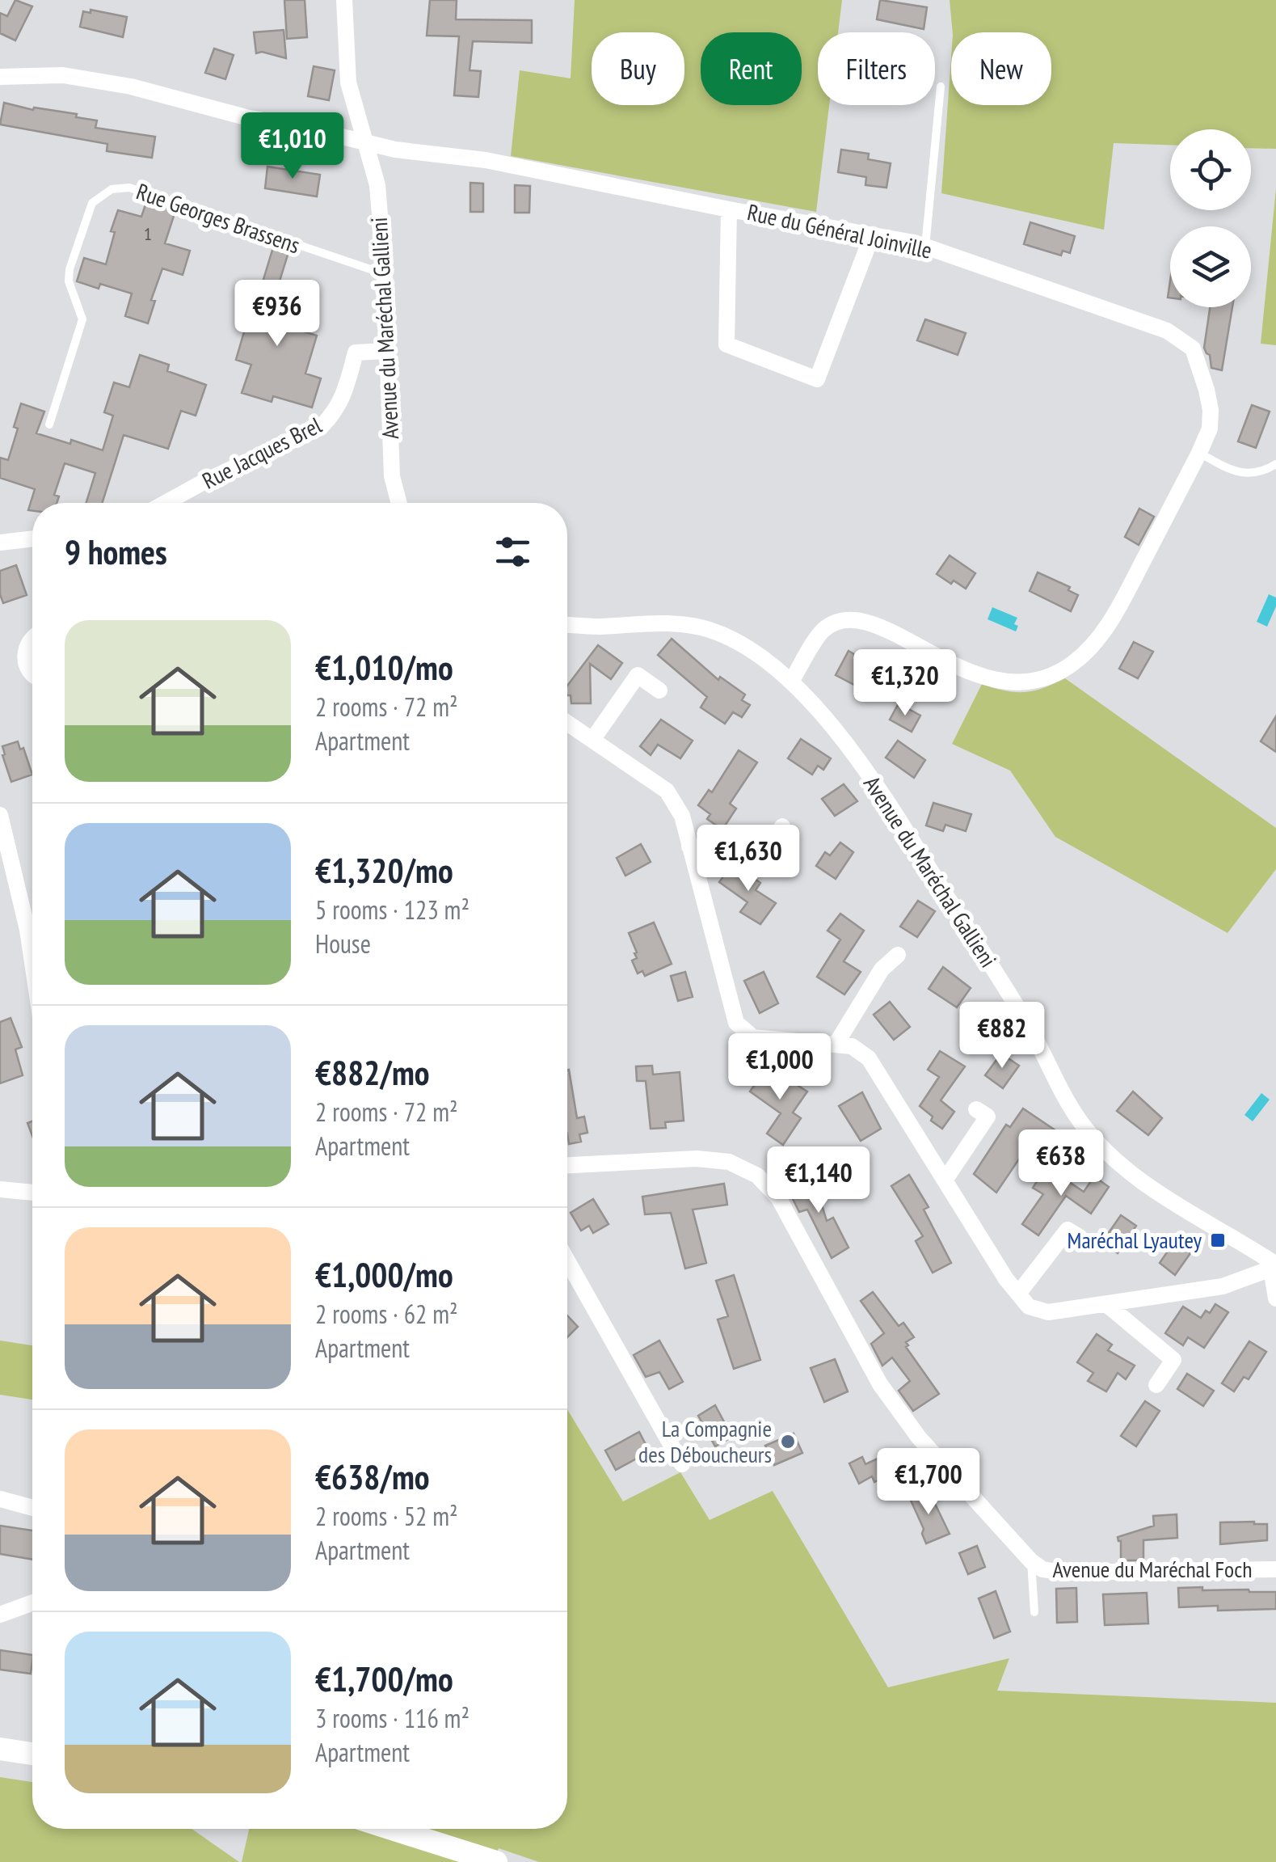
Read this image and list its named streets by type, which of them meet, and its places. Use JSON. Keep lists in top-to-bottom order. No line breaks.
{"streets":{"street":["Rue du Général Joinville","Avenue du Maréchal Gallieni","Rue Jacques Brel","Avenue du Maréchal Foch"],"lane":["Rue Georges Brassens"]},"crossings":[["Rue Georges Brassens","Avenue du Maréchal Gallieni"],["Rue du Général Joinville","Avenue du Maréchal Gallieni"],["Avenue du Maréchal Gallieni","Rue Jacques Brel"]],"places":{"transit":["Maréchal Lyautey"],"other":["La Compagnie des Déboucheurs"]},"house_numbers":["1"],"page":{"chip":["Buy","Rent","Filters","New"],"price":["€1,010","€936","€1,320","€1,630","€882","€1,000","€638","€1,140","€1,700"],"heading":"9 homes","list":[{"name":"€1,010/mo","note":"2 rooms · 72 m² · Apartment"},{"name":"€1,320/mo","note":"5 rooms · 123 m² · House"},{"name":"€882/mo","note":"2 rooms · 72 m² · Apartment"},{"name":"€1,000/mo","note":"2 rooms · 62 m² · Apartment"},{"name":"€638/mo","note":"2 rooms · 52 m² · Apartment"},{"name":"€1,700/mo","note":"3 rooms · 116 m² · Apartment"}]}}
